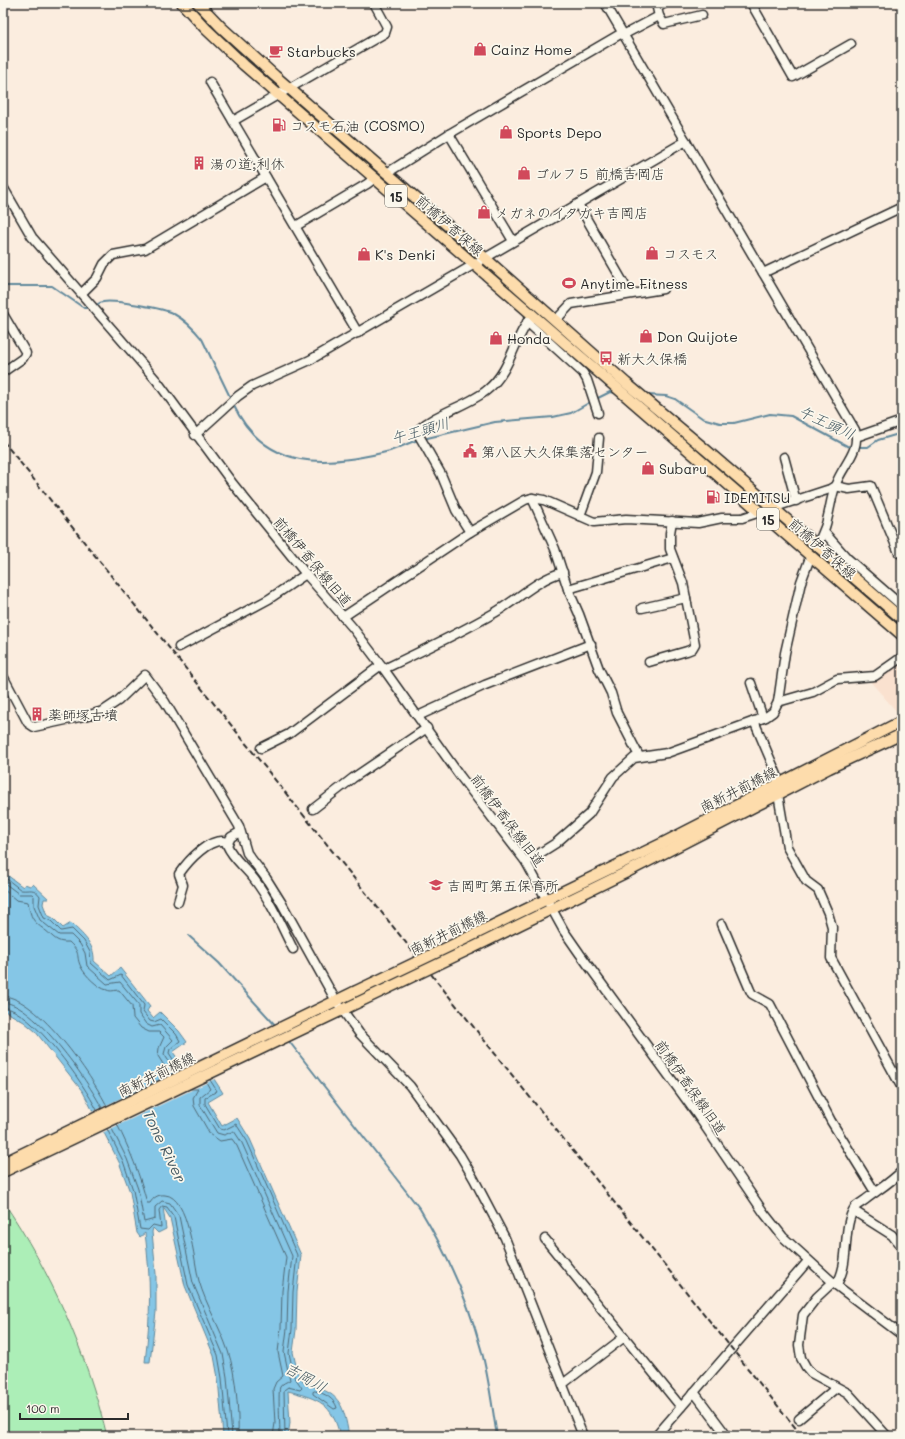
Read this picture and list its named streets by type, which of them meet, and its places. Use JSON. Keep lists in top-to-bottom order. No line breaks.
{"streets":{"main road":["15","前橋伊香保線","南新井前橋線"],"street":["前橋伊香保線旧道"]},"crossings":[["前橋伊香保線旧道","南新井前橋線"]],"water":["午王頭川","Tone River","吉岡川"],"places":{"shop":["Cainz Home","Sports Depo","ゴルフ５ 前橋吉岡店","メガネのイタガキ吉岡店","コスモス","K's Denki","Don Quijote","Honda","Subaru"],"cafe":["Starbucks"],"fuel station":["コスモ石油 (COSMO)","IDEMITSU"],"building":["湯の道;利休","薬師塚古墳"],"sports":["Anytime Fitness"],"bus stop":["新大久保橋"],"public building":["第八区大久保集落センター"],"school or university":["吉岡町第五保育所"]},"scale_bar":"100 m"}
